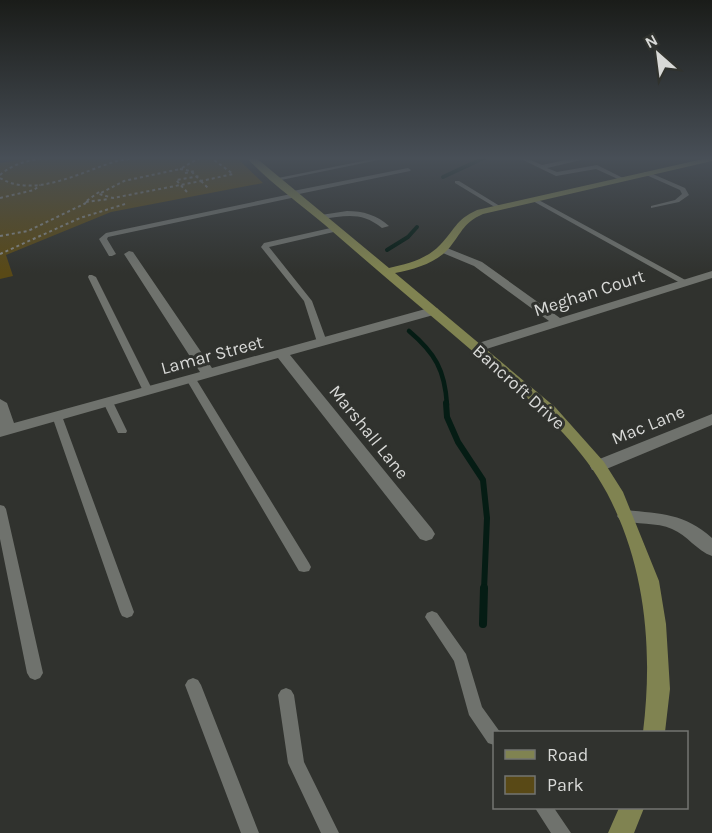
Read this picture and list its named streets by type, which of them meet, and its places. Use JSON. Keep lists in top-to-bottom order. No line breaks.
{"streets":{"main road":["Bancroft Drive"],"street":["Meghan Court","Lamar Street","Mac Lane","Marshall Lane"]},"crossings":[["Meghan Court","Bancroft Drive"],["Lamar Street","Bancroft Drive"],["Lamar Street","Marshall Lane"],["Bancroft Drive","Mac Lane"]],"legend":["Road","Park"],"north":"top left"}
